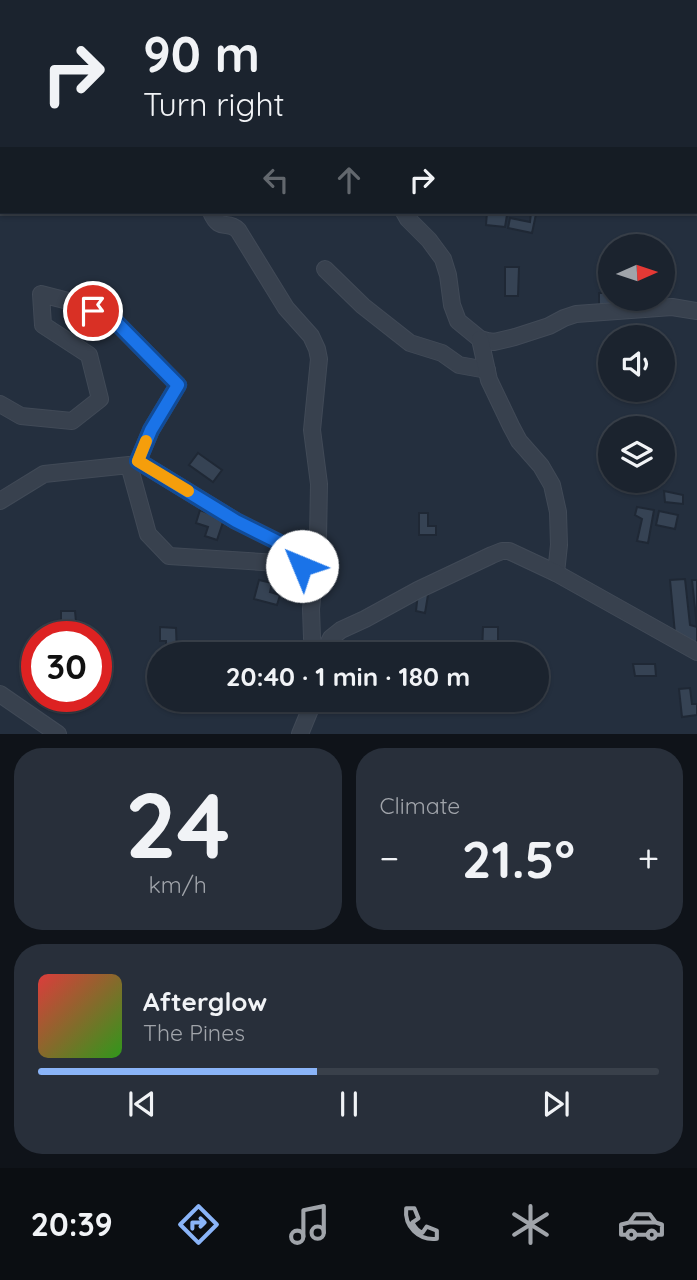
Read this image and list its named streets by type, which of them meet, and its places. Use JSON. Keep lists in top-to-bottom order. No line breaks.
{"north":"right","page":{"turn":["90 m","Turn right"],"limit":"30","trip":"20:40 · 1 min · 180 m","tile":[["24","km/h"],"Climate"],"heat":["−","21.5°","+"],"song":["Afterglow","The Pines"],"tabs":"20:39"}}
